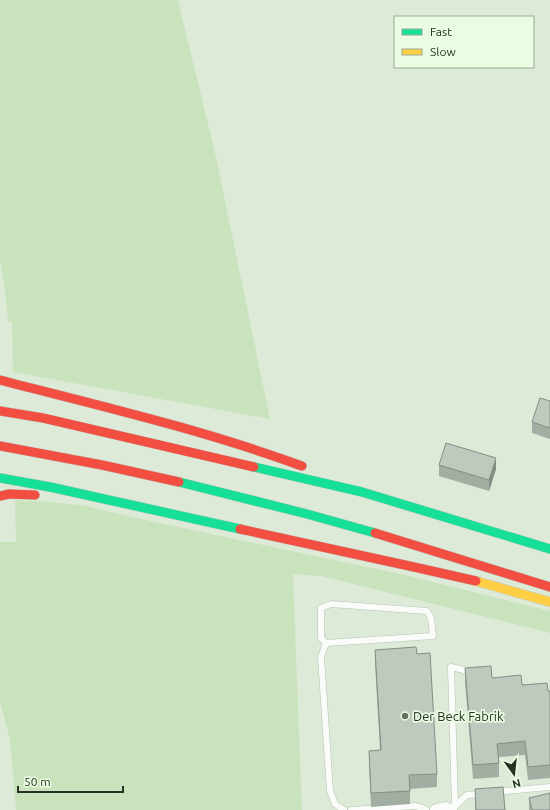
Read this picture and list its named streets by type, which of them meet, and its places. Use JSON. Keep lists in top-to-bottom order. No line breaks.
{"places":["Der Beck Fabrik"],"legend":["Fast","Slow"],"scale_bar":"50 m","north":"bottom"}
